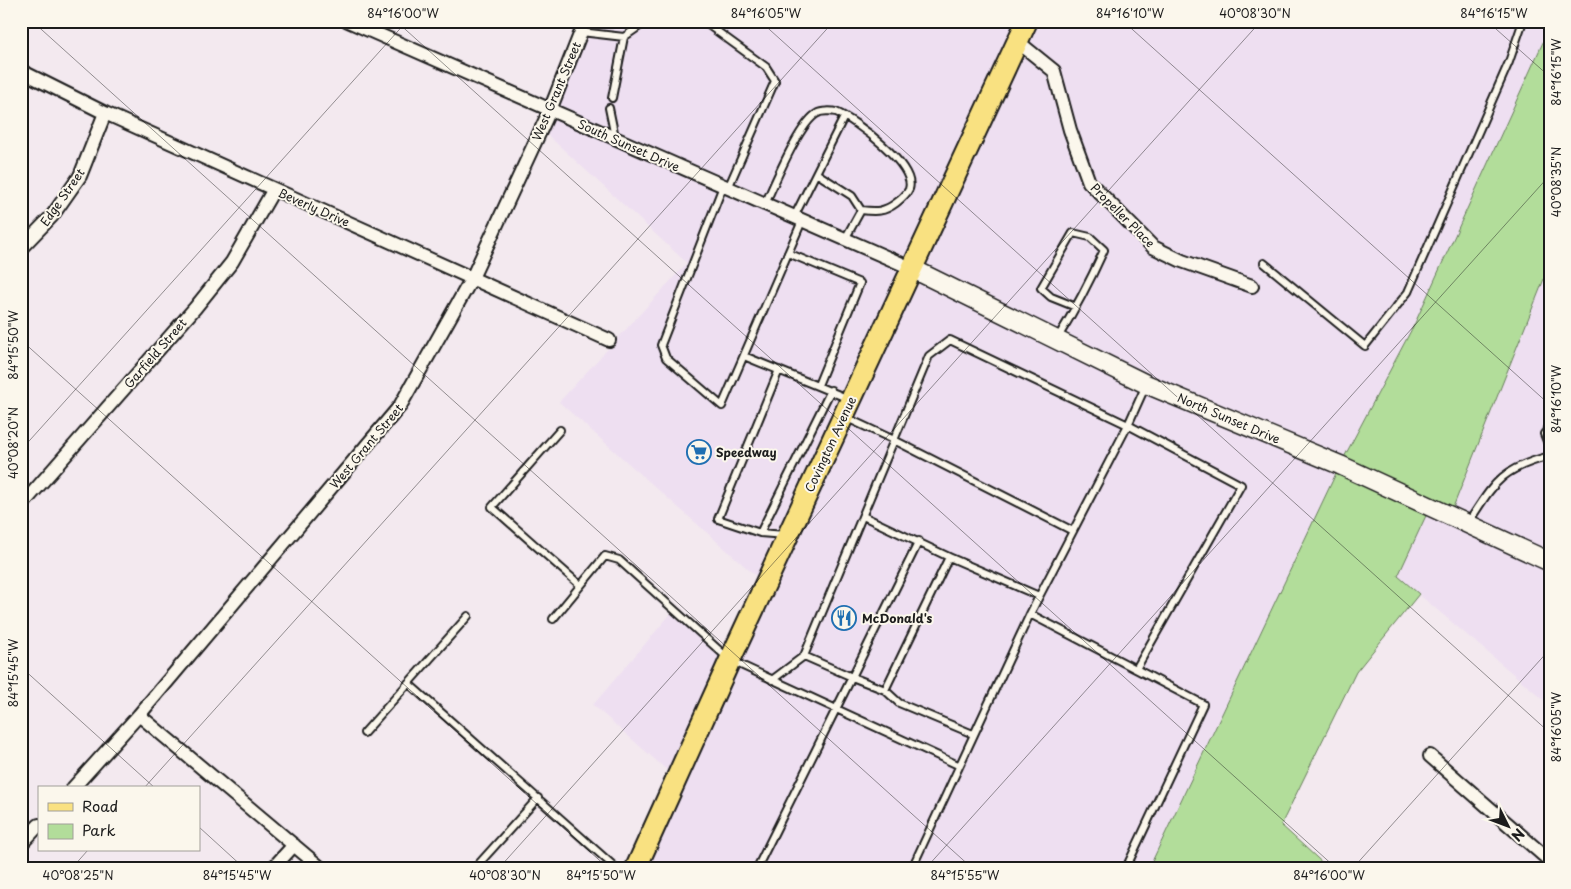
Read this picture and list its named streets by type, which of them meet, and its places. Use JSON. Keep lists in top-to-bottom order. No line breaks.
{"streets":{"main road":["North Sunset Drive","Covington Avenue"],"street":["West Grant Street","South Sunset Drive","Edge Street","Beverly Drive","Propeller Place","Garfield Street"]},"crossings":[["West Grant Street","South Sunset Drive"],["West Grant Street","Beverly Drive"],["South Sunset Drive","North Sunset Drive"],["South Sunset Drive","Covington Avenue"],["Edge Street","Beverly Drive"],["Beverly Drive","Garfield Street"],["Propeller Place","Covington Avenue"],["North Sunset Drive","Covington Avenue"]],"places":{"supermarket":["Speedway"],"restaurant":["McDonald's"]},"legend":["Road","Park"],"north":"bottom right","coordinates":["84°16'00\"W","84°16'05\"W","84°16'10\"W","40°08'30\"N","84°16'15\"W","40°08'35\"N","84°15'50\"W","40°08'20\"N","84°15'45\"W","40°08'25\"N","84°15'55\"W"]}
